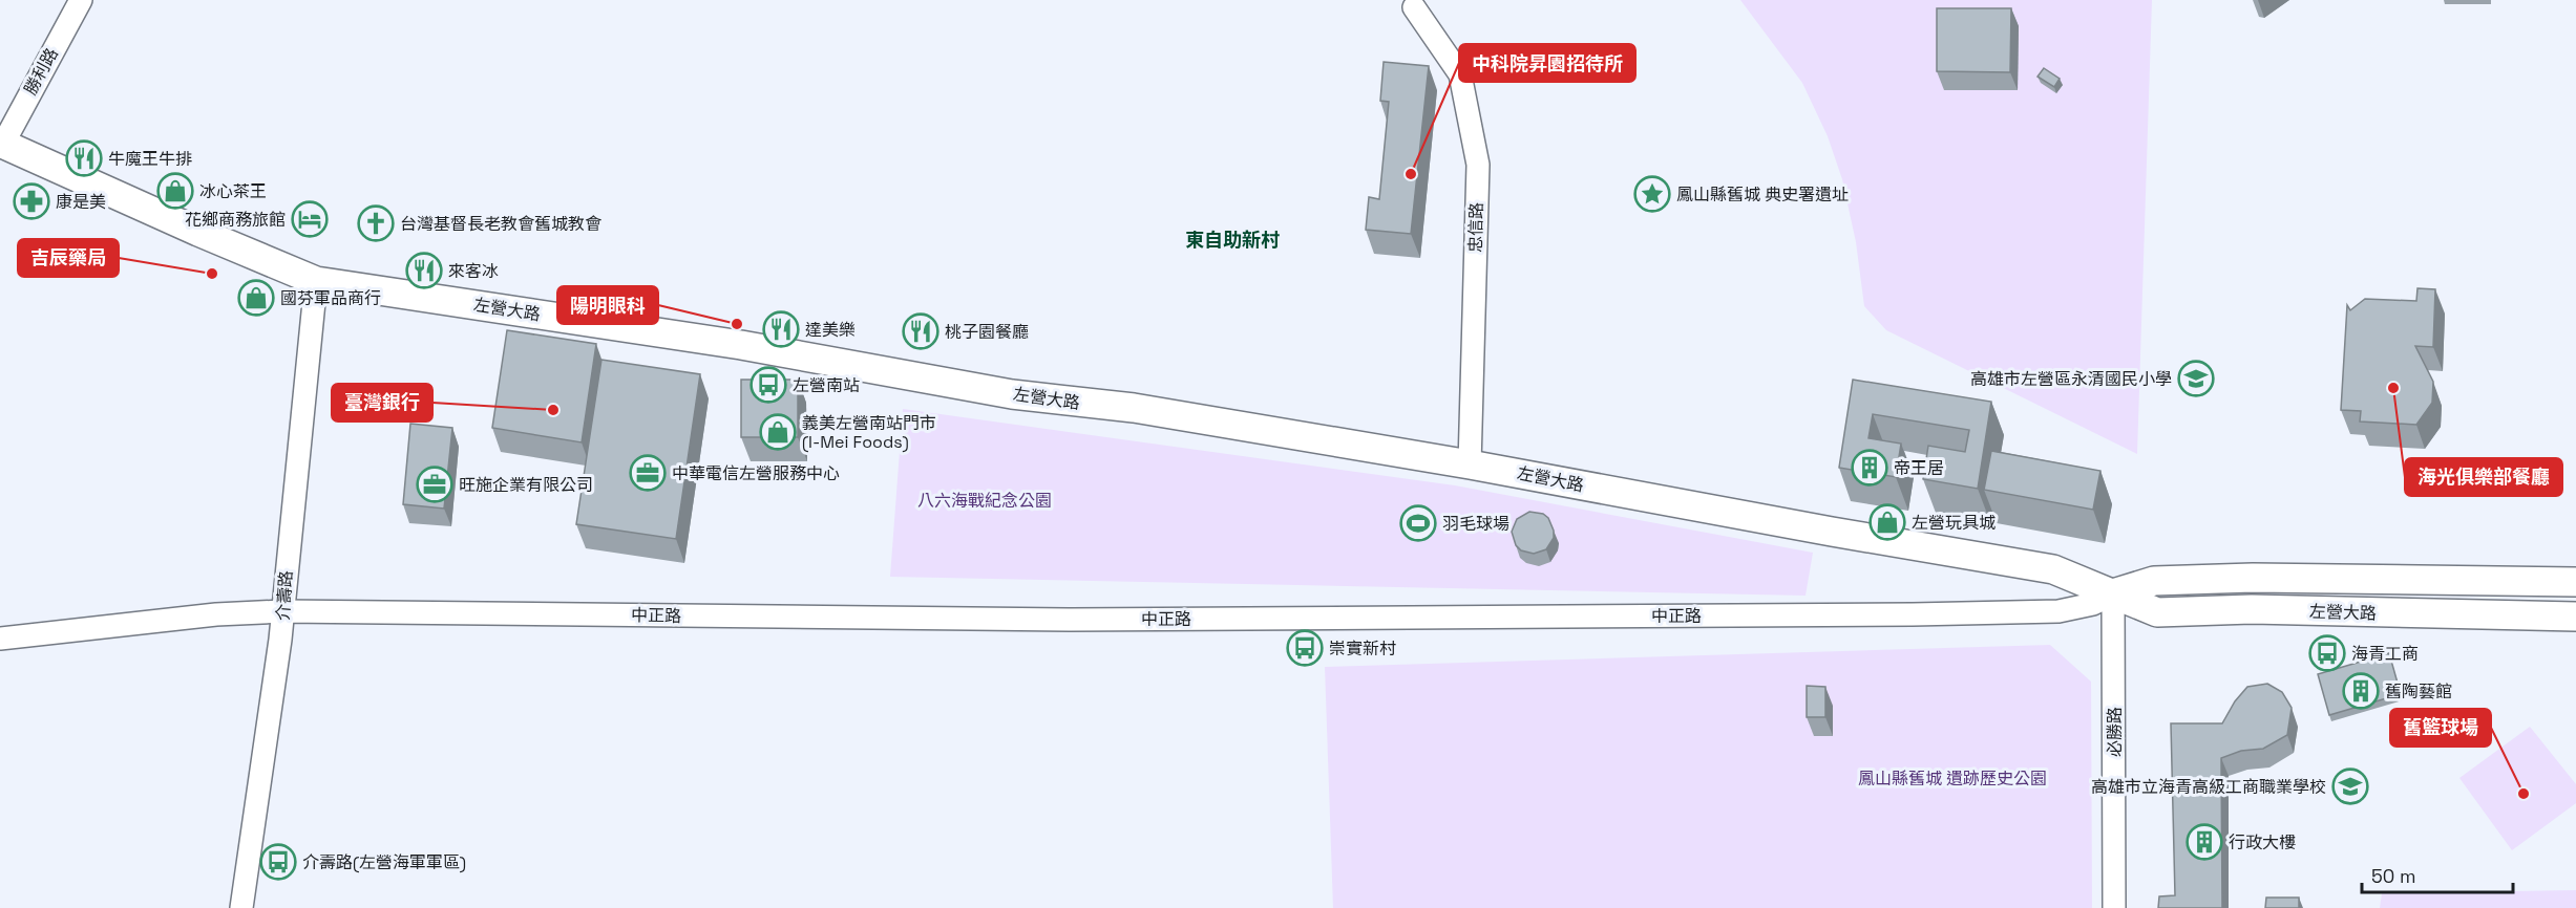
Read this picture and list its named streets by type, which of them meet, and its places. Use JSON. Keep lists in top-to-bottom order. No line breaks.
{"streets":{"street":["勝利路","忠信路","左營大路","介壽路","中正路","必勝路"]},"crossings":[["勝利路","左營大路"],["忠信路","左營大路"],["左營大路","介壽路"],["左營大路","中正路"],["左營大路","必勝路"],["介壽路","中正路"],["中正路","必勝路"]],"districts":["東自助新村"],"parks":["八六海戰紀念公園","鳳山縣舊城 遺跡歷史公園"],"places":{"restaurant":["牛魔王牛排","來客冰","達美樂","桃子園餐廳"],"other":["中科院昇園招待所","吉辰藥局","陽明眼科","海光俱樂部餐廳","臺灣銀行","舊籃球場"],"shop":["冰心茶王","國芬軍品商行","義美左營南站門市 (I-Mei Foods)","左營玩具城"],"place":["鳳山縣舊城 典史署遺址"],"pharmacy":["康是美"],"hotel":["花鄉商務旅館"],"church":["台灣基督長老教會舊城教會"],"school or university":["高雄市左營區永清國民小學","高雄市立海青高級工商職業學校"],"bus stop":["左營南站","崇實新村","海青工商","介壽路(左營海軍軍區)"],"building":["帝王居","舊陶藝館","行政大樓"],"office":["中華電信左營服務中心","旺施企業有限公司"],"sports":["羽毛球場"]},"scale_bar":"50 m"}
